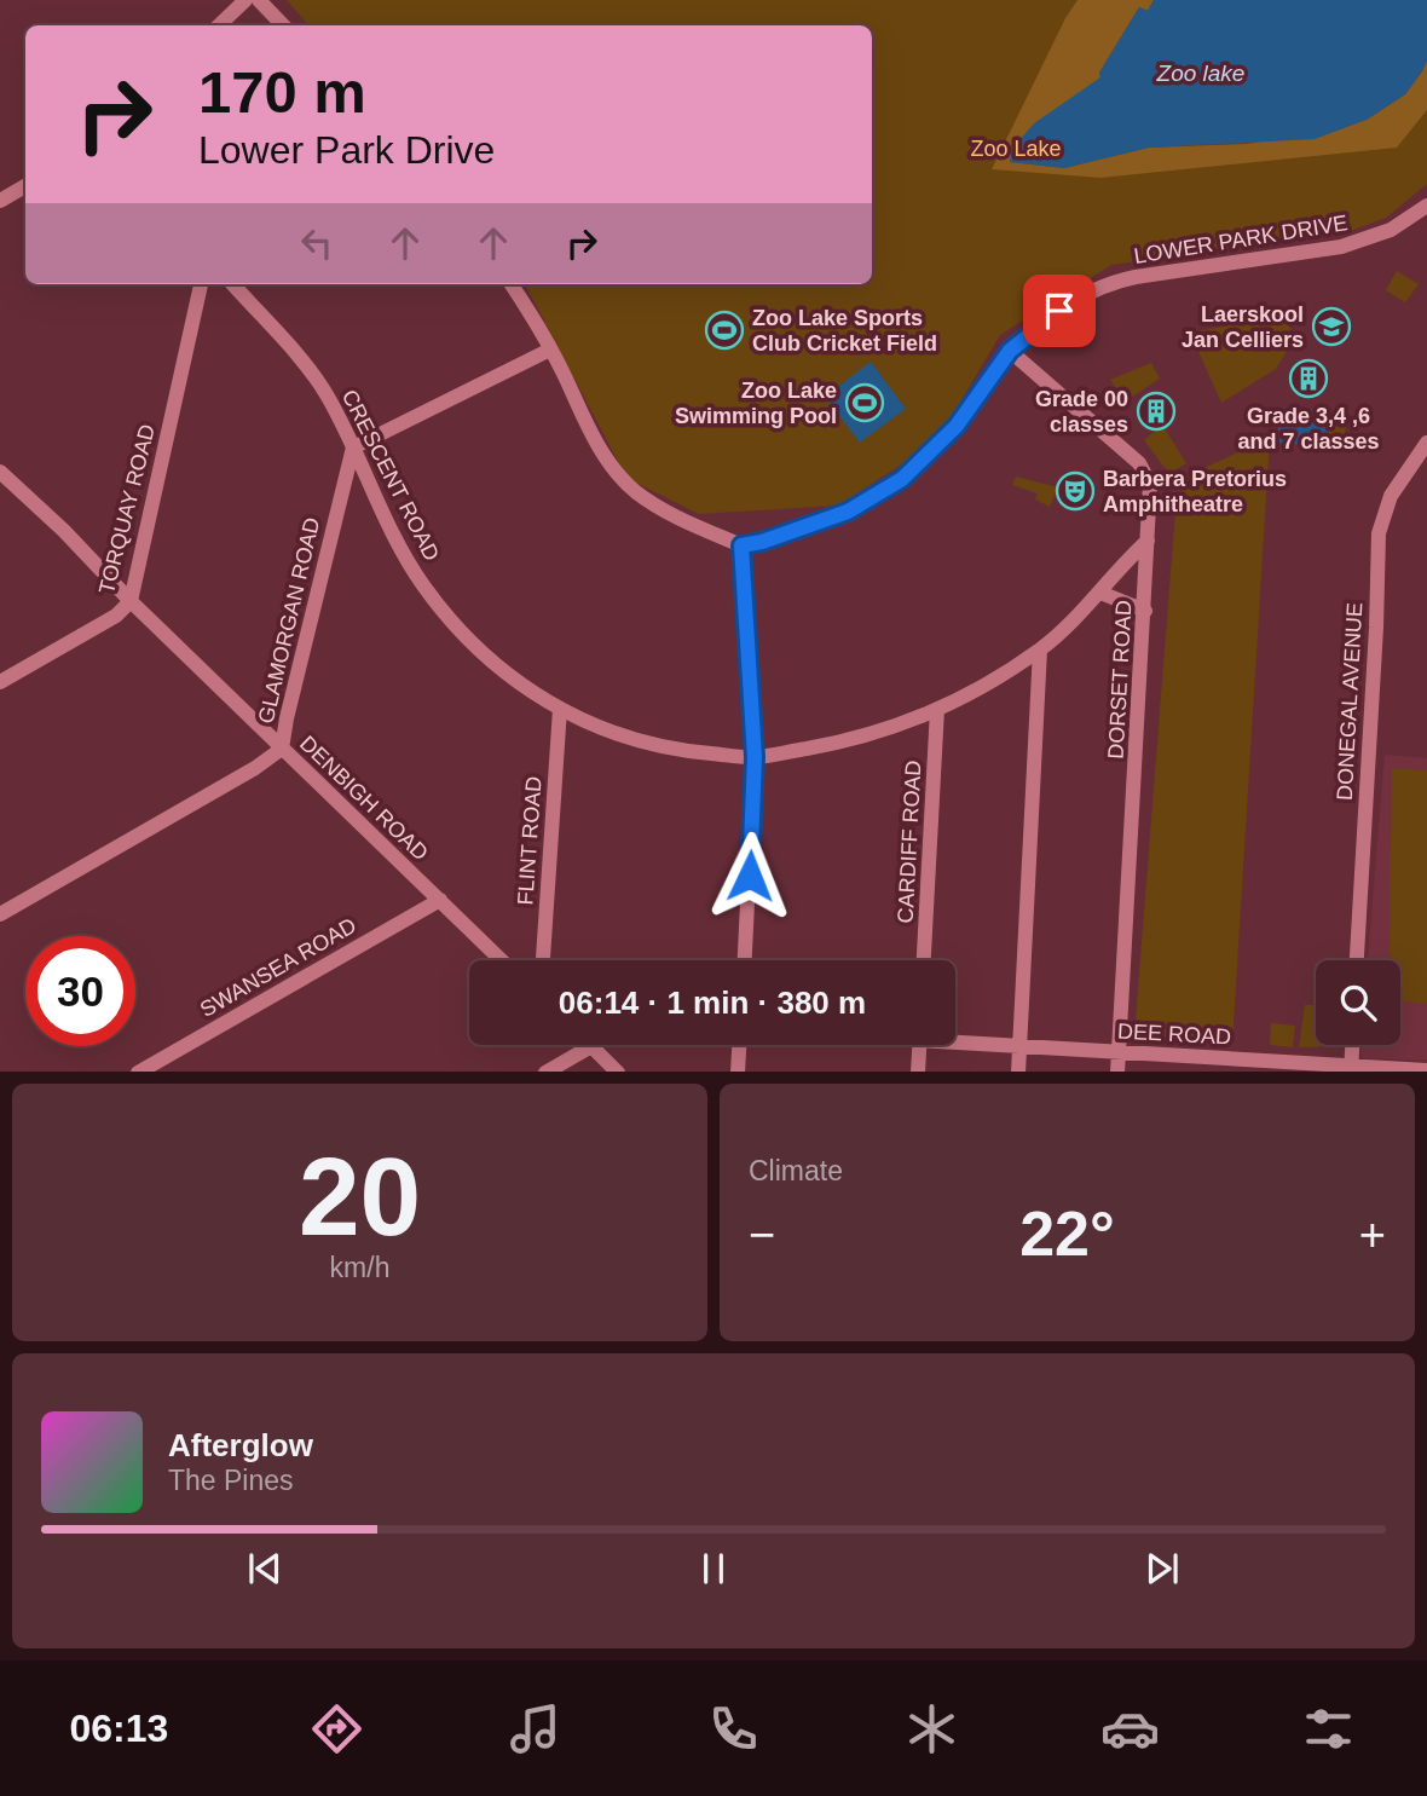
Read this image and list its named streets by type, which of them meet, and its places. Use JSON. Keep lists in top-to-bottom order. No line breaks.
{"streets":{"street":["LOWER PARK DRIVE","CRESCENT ROAD","TORQUAY ROAD","GLAMORGAN ROAD","DORSET ROAD","DONEGAL AVENUE","DENBIGH ROAD","FLINT ROAD","CARDIFF ROAD","SWANSEA ROAD","DEE ROAD"]},"crossings":[["LOWER PARK DRIVE","DORSET ROAD"],["CRESCENT ROAD","GLAMORGAN ROAD"],["CRESCENT ROAD","DORSET ROAD"],["CRESCENT ROAD","FLINT ROAD"],["CRESCENT ROAD","CARDIFF ROAD"],["TORQUAY ROAD","DENBIGH ROAD"],["GLAMORGAN ROAD","DENBIGH ROAD"],["DORSET ROAD","DEE ROAD"],["DENBIGH ROAD","SWANSEA ROAD"]],"water":["Zoo lake"],"parks":["Zoo Lake"],"places":{"school or university":["Laerskool Jan Celliers"],"sports":["Zoo Lake Sports Club Cricket Field","Zoo Lake Swimming Pool"],"building":["Grade 3,4 ,6 and 7 classes","Grade 00 classes"],"theatre":["Barbera Pretorius Amphitheatre"]},"page":{"turn":["170 m","Lower Park Drive"],"limit":"30","trip":"06:14 · 1 min · 380 m","tile":[["20","km/h"],"Climate"],"heat":["−","22°","+"],"song":["Afterglow","The Pines"],"tabs":"06:13"}}
